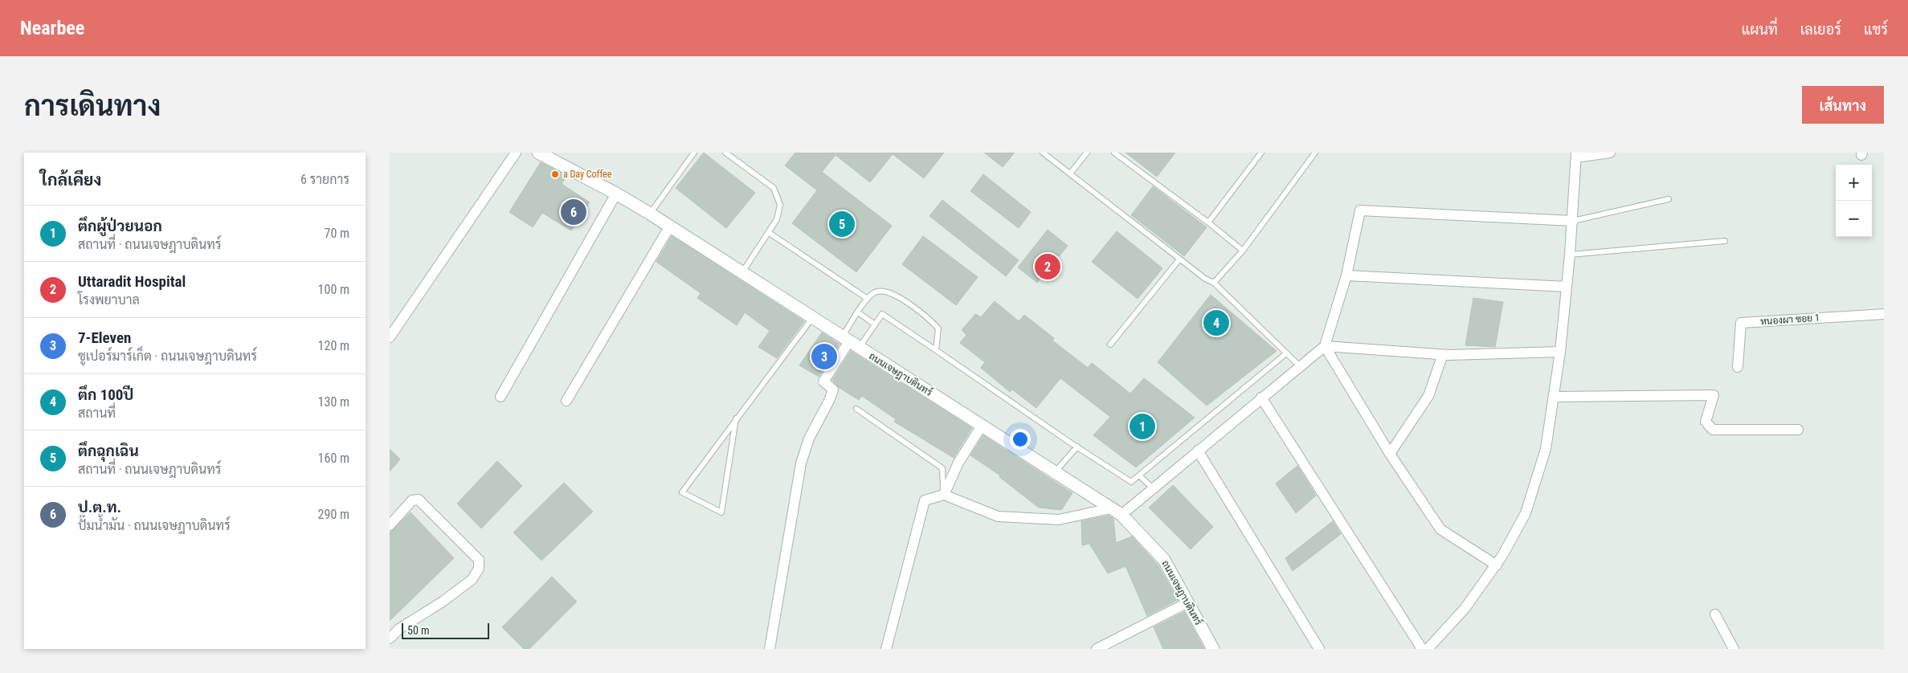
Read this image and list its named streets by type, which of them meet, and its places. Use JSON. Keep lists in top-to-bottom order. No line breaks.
{"streets":{"street":["หนองผา ซอย 1","ถนนเจษฎาบดินทร์"]},"places":["a Day Coffee"],"scale_bar":"50 m","page":{"header":"Nearbee","nav":["แผนที่","เลเยอร์","แชร์"],"title":"การเดินทาง","buttons":"เส้นทาง","heading":["ใกล้เคียง","6 รายการ"],"map_buttons":["+","−"],"pins":["6","5","2","4","3","1"],"list":[{"mark":"1","name":"ตึกผู้ป่วยนอก","note":"สถานที่ · ถนนเจษฎาบดินทร์","value":"70 m"},{"mark":"2","name":"Uttaradit Hospital","note":"โรงพยาบาล","value":"100 m"},{"mark":"3","name":"7-Eleven","note":"ซูเปอร์มาร์เก็ต · ถนนเจษฎาบดินทร์","value":"120 m"},{"mark":"4","name":"ตึก 100ปี","note":"สถานที่","value":"130 m"},{"mark":"5","name":"ตึกฉุกเฉิน","note":"สถานที่ · ถนนเจษฎาบดินทร์","value":"160 m"},{"mark":"6","name":"ป.ต.ท.","note":"ปั๊มน้ำมัน · ถนนเจษฎาบดินทร์","value":"290 m"}],"scale":"50 m"}}
